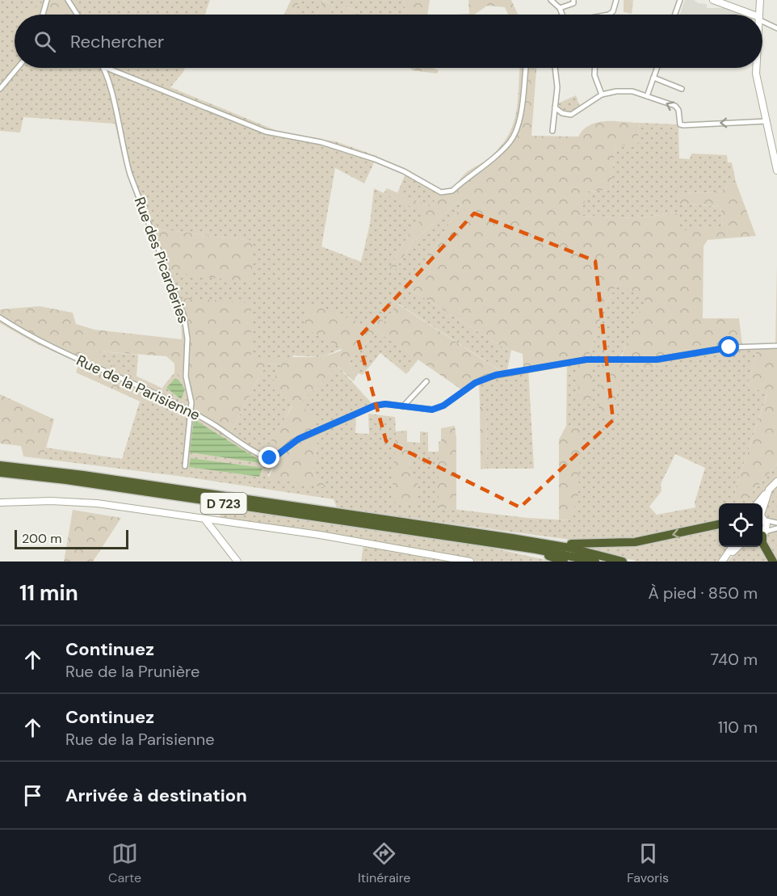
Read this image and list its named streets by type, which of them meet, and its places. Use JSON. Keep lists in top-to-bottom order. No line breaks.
{"streets":{"highway":["D 723"],"street":["Rue des Picarderies","Rue de la Parisienne"]},"crossings":[["Rue des Picarderies","Rue de la Parisienne"]],"scale_bar":"200 m","page":{"search":"Rechercher","scale":"200 m","heading":["11 min","À pied · 850 m"],"list":[["Continuez","Rue de la Prunière","740 m"],["Continuez","Rue de la Parisienne","110 m"],"Arrivée à destination"],"nav":["Carte","Itinéraire","Favoris"]}}
